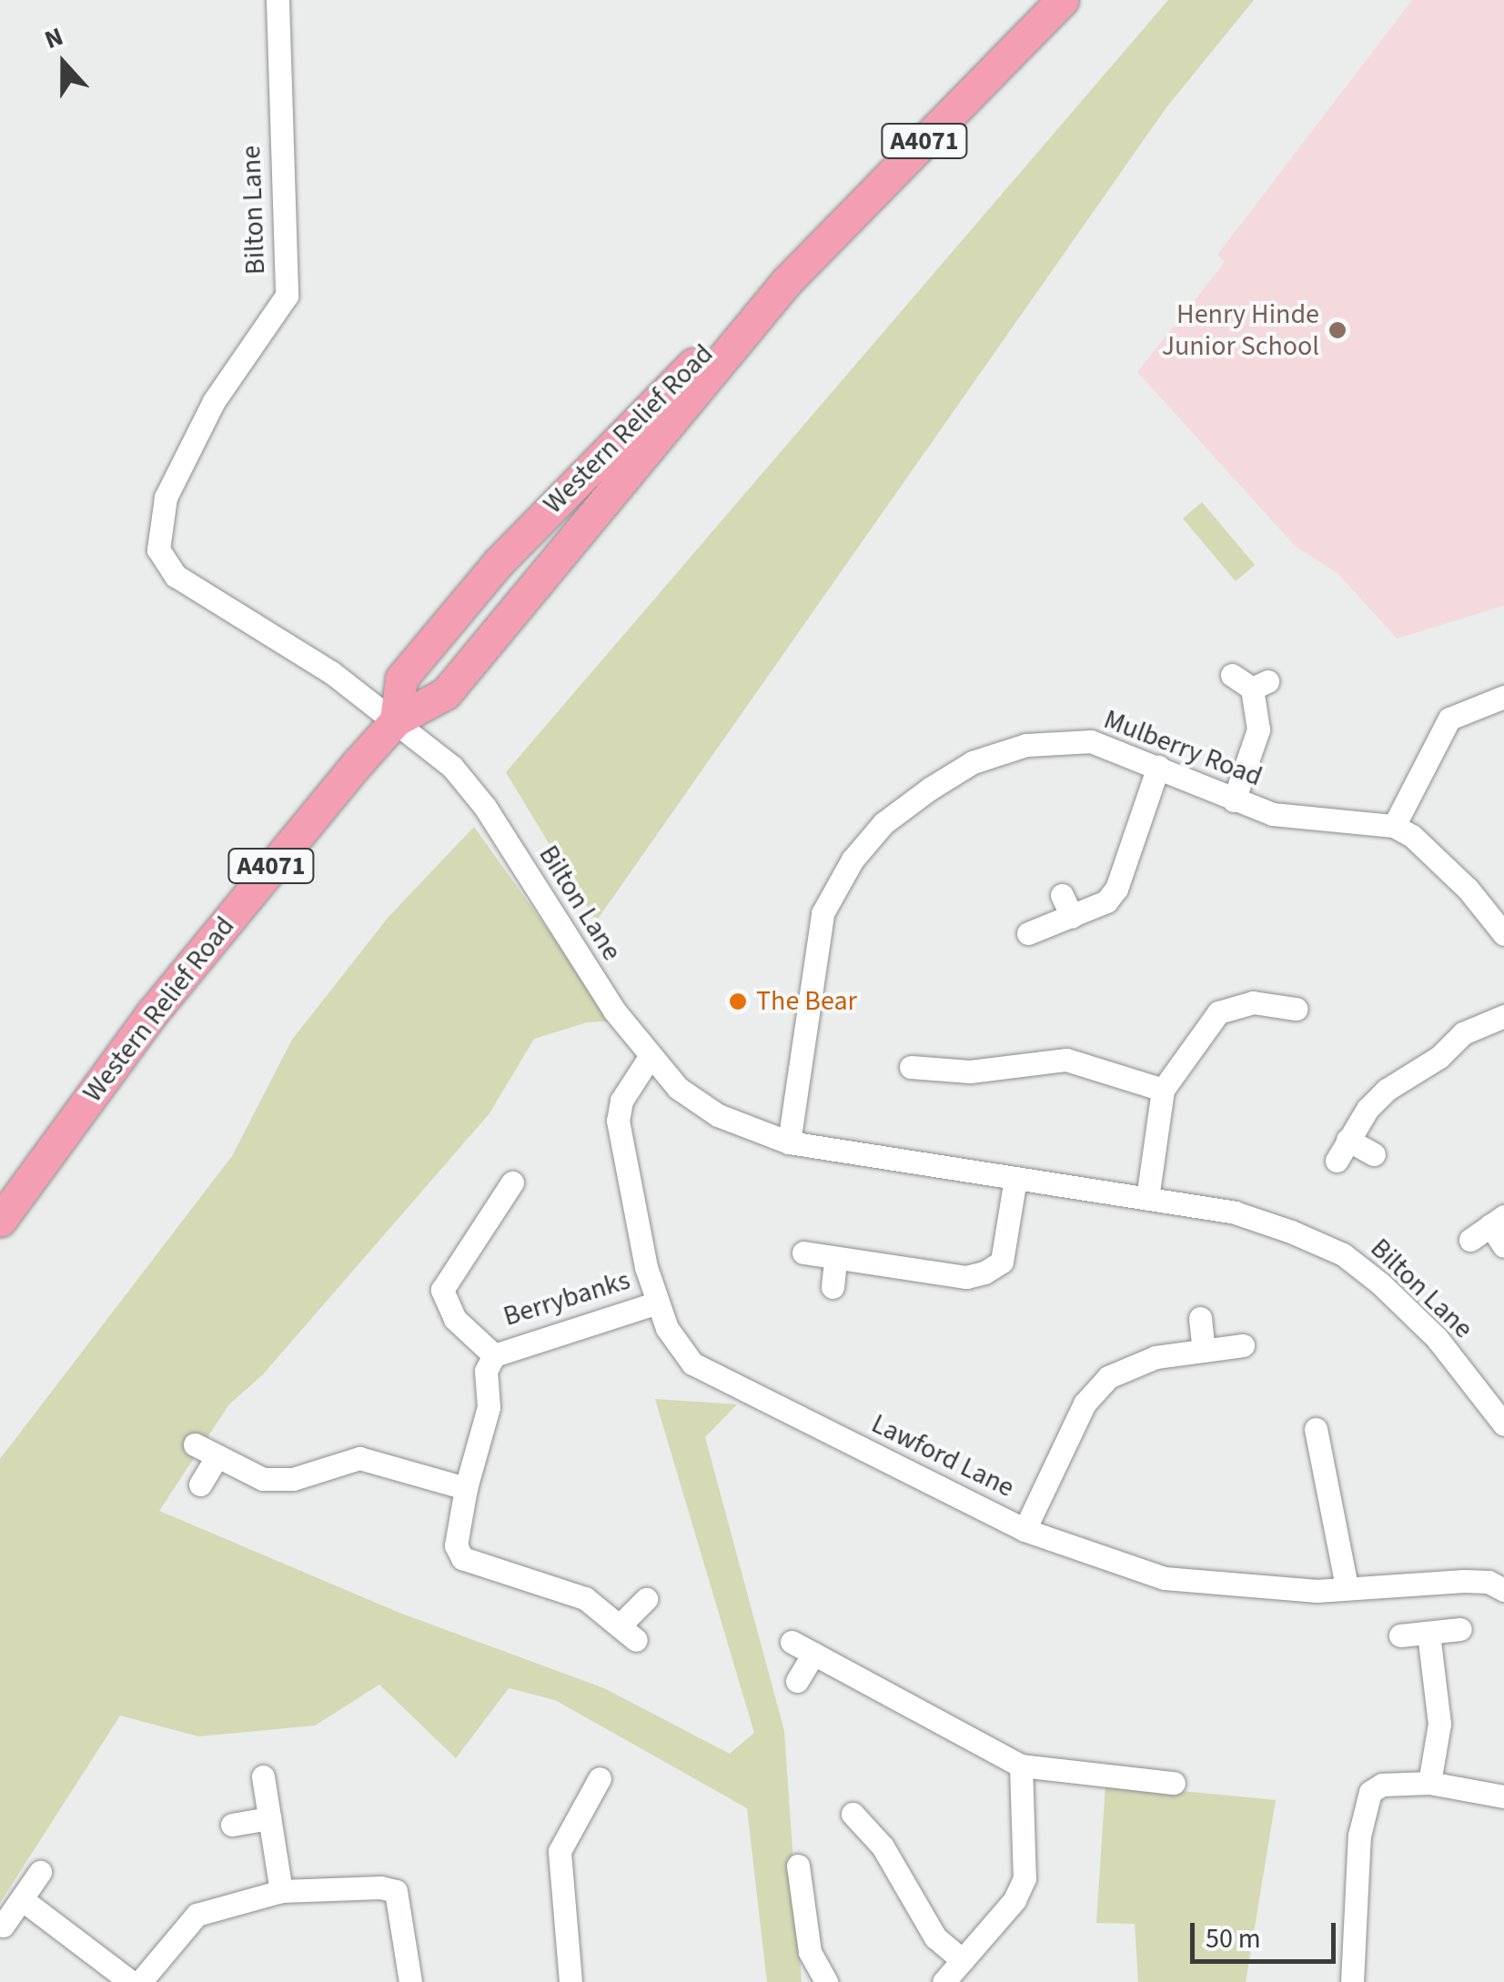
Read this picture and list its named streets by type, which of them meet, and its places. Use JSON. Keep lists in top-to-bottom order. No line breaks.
{"streets":{"highway":["A4071","Western Relief Road"],"street":["Bilton Lane","Mulberry Road","Berrybanks","Lawford Lane"]},"crossings":[["Bilton Lane","Western Relief Road"],["Bilton Lane","Mulberry Road"],["Bilton Lane","Lawford Lane"],["Berrybanks","Lawford Lane"]],"places":["Henry Hinde Junior School","The Bear"],"scale_bar":"50 m","north":"top"}
